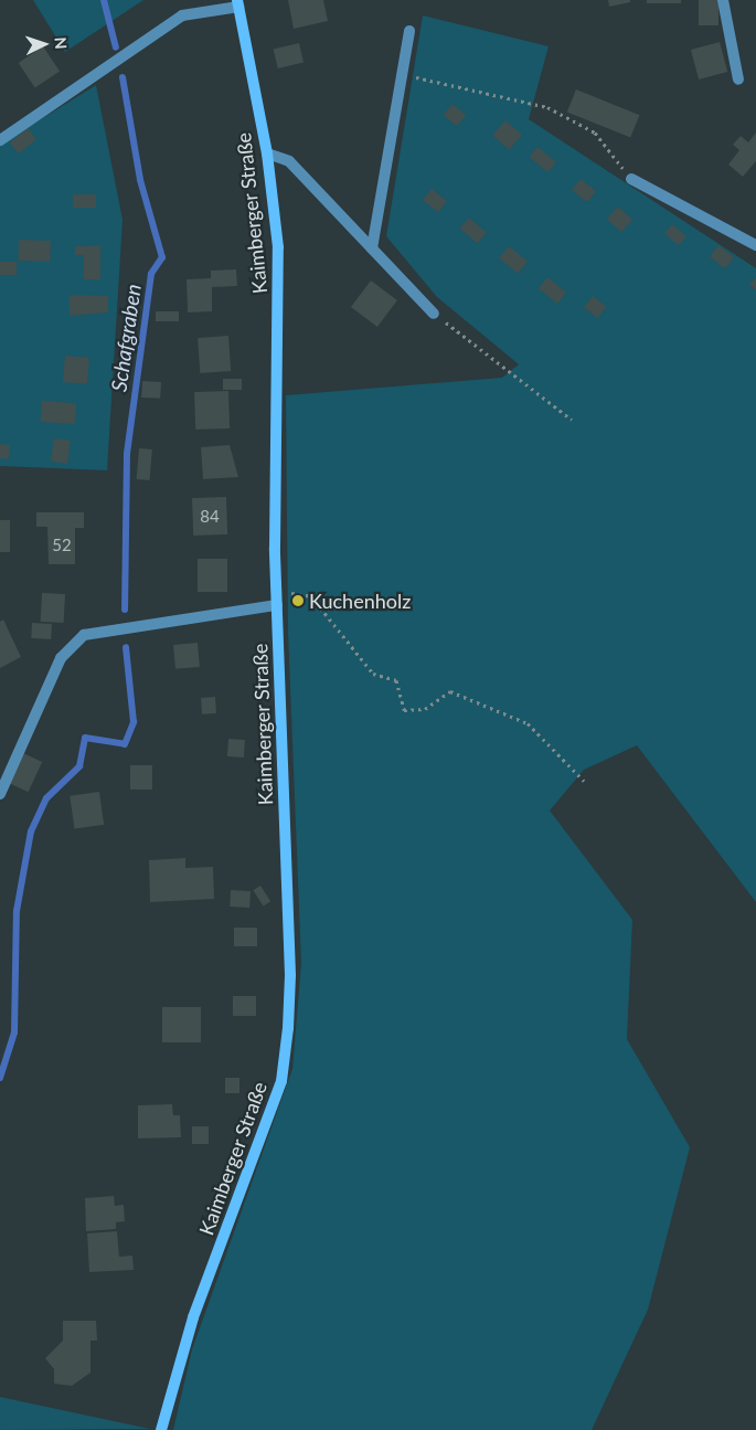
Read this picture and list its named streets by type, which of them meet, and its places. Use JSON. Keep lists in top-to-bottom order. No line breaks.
{"streets":{"main road":["Kaimberger Straße"]},"water":["Schafgraben"],"places":["Kuchenholz"],"house_numbers":["84","52"],"north":"right"}
